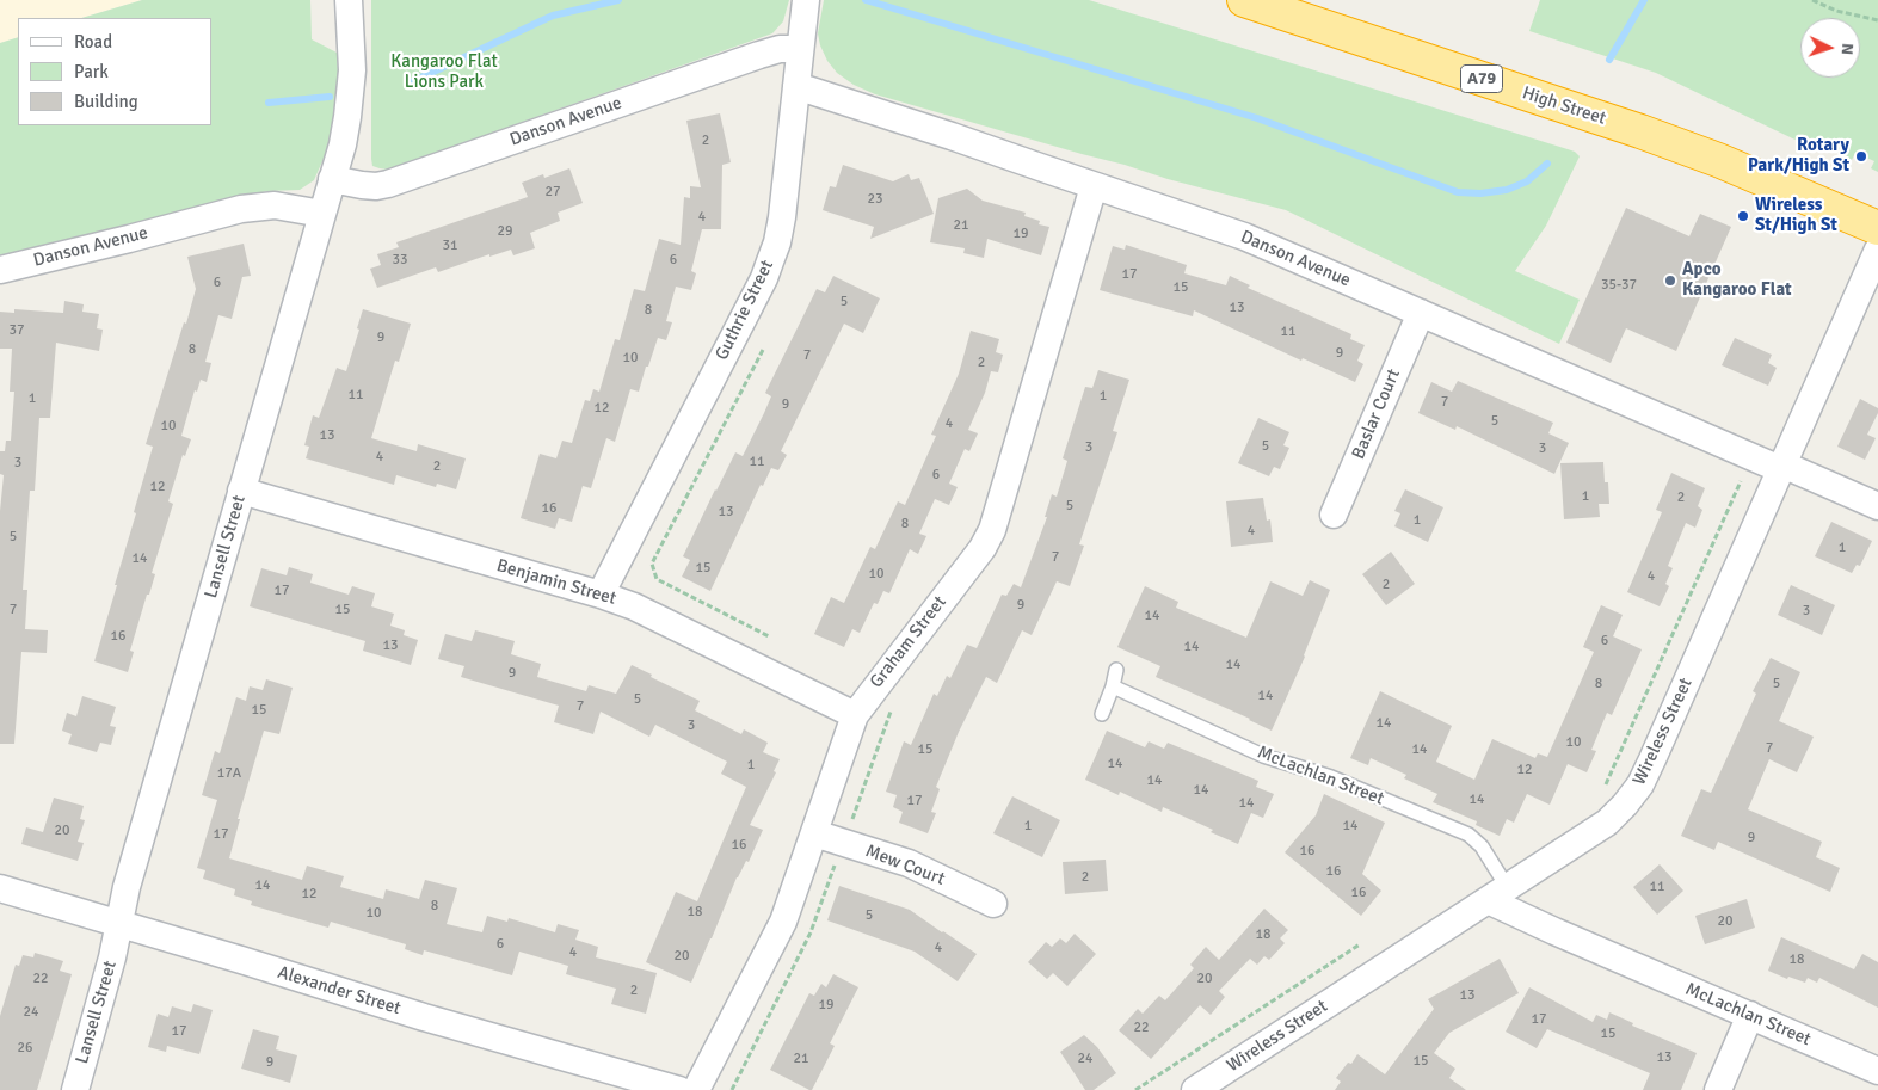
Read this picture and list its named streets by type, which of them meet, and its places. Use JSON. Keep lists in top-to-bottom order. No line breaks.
{"streets":{"highway":["A79","High Street"],"street":["Danson Avenue","Guthrie Street","Baslar Court","Lansell Street","Benjamin Street","Graham Street","Wireless Street","McLachlan Street","Mew Court","Alexander Street"]},"crossings":[["Danson Avenue","Guthrie Street"],["Danson Avenue","Baslar Court"],["Danson Avenue","Lansell Street"],["Danson Avenue","Graham Street"],["Danson Avenue","Wireless Street"],["Guthrie Street","Benjamin Street"],["Lansell Street","Benjamin Street"],["Lansell Street","Alexander Street"],["Benjamin Street","Graham Street"],["Graham Street","Mew Court"],["Wireless Street","McLachlan Street"]],"parks":["Kangaroo Flat Lions Park"],"places":["Rotary Park/High St","Wireless St/High St","Apco Kangaroo Flat"],"house_numbers":["2","27","23","4","21","29","19","31","33","6","17","6","35-37","15","5","13","8","37","11","9","8","9","7","10","2","11","1","1","7","9","12","5","4","10","13","5","3","3","4","11","3","2","6","12","1","2","5","16","13","1","8","4","5","1","7","14","15","10","4","2","17","9","7","15","3","14","16","6","13","14","14","9","8","5","14","5","7","15","14","3","10","7","15","14","14","1","12","17A","14","14","14","17","14","1","14","20","17","9","16","16","16","2","14","11","16","12","8","18","10","5","20","18","6","4","4","20","18","22","20","2","13","19","24","17","22","17","15","26","13","21","24","15","9"],"legend":["Road","Park","Building"],"north":"right"}
